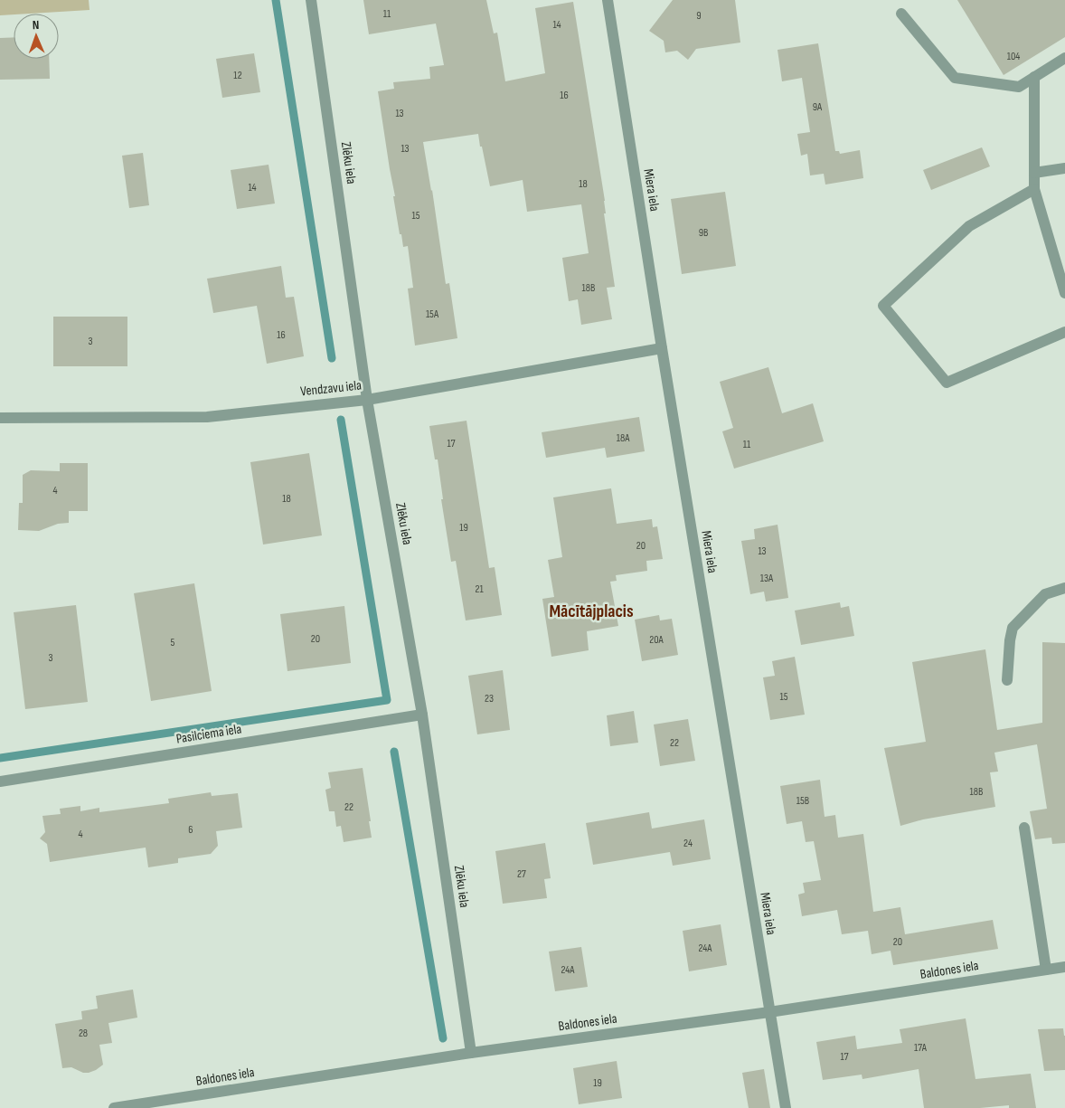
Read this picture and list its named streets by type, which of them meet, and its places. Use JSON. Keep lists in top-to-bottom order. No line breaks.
{"streets":{"street":["Zlēku iela","Miera iela","Vendzavu iela","Pasilciema iela","Baldones iela"]},"crossings":[["Zlēku iela","Vendzavu iela"],["Zlēku iela","Pasilciema iela"],["Zlēku iela","Baldones iela"],["Miera iela","Vendzavu iela"],["Miera iela","Baldones iela"]],"districts":["Mācītājplacis"],"house_numbers":["11","9","14","104","12","16","9A","13","13","18","14","15","9B","18B","15A","16","3","18A","17","11","4","18","19","20","13","13A","21","20","20A","5","3","15","23","22","18B","15B","22","6","4","24","27","20","24A","24A","28","17A","17","19"],"north":"top"}
